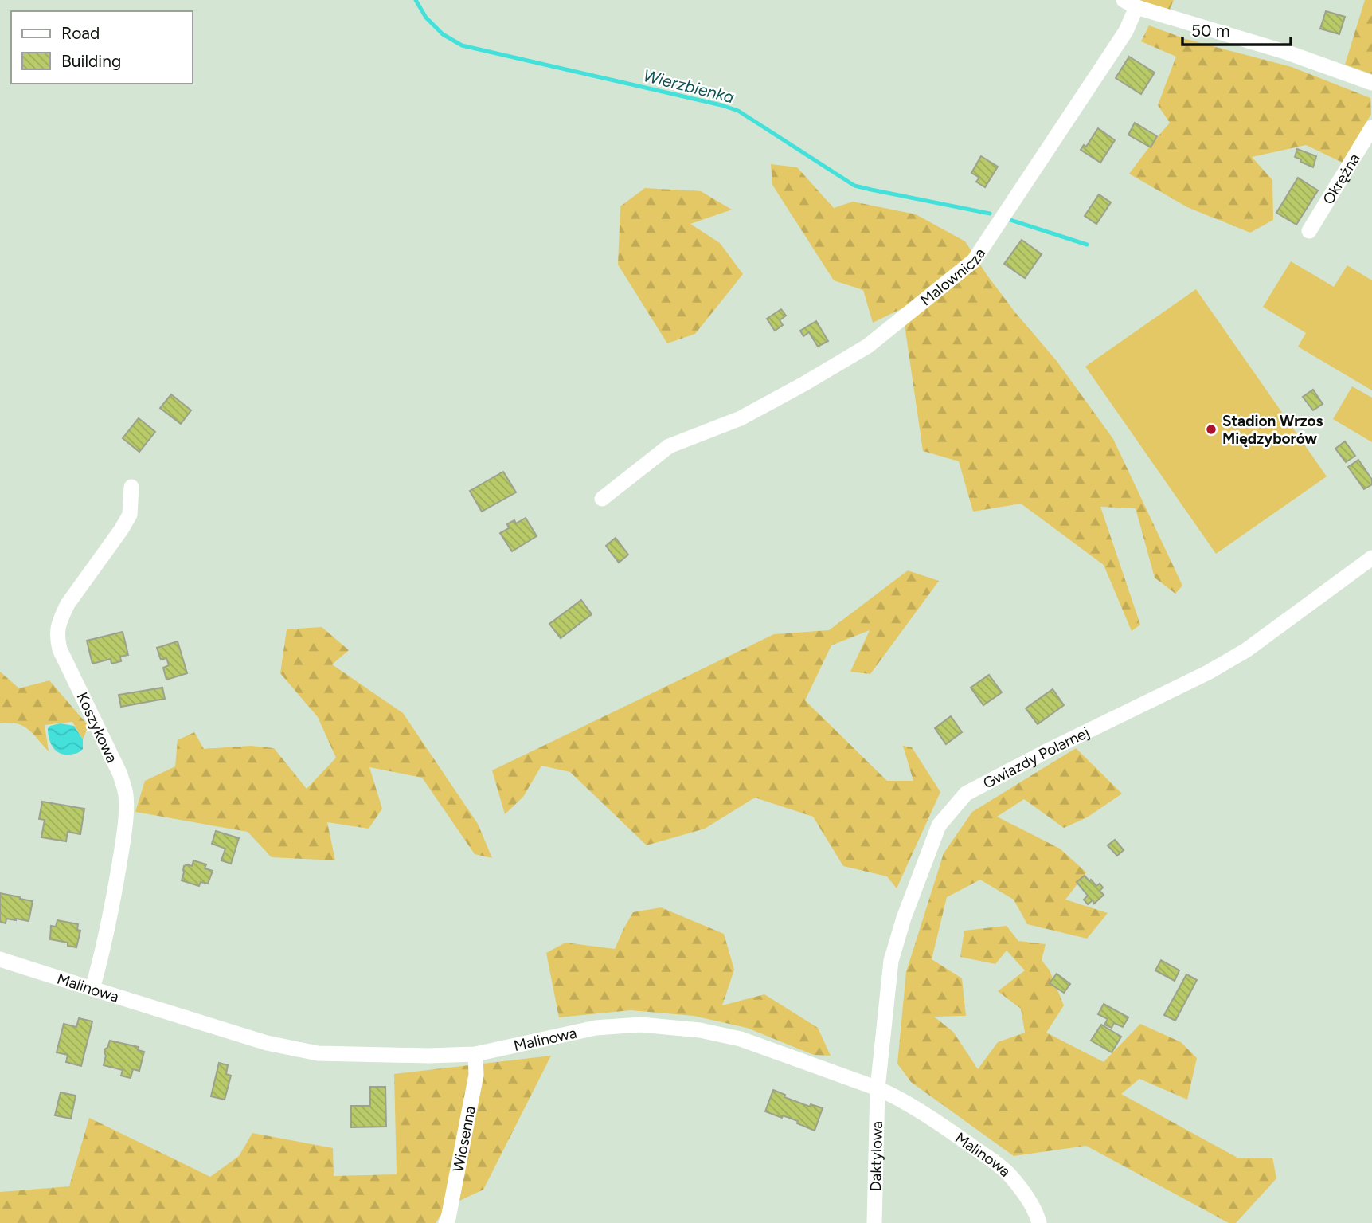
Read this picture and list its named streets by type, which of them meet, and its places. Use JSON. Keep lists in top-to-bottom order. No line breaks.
{"streets":{"street":["Okrężna","Malownicza","Koszykowa","Gwiazdy Polarnej","Malinowa","Wiosenna","Daktylowa"]},"crossings":[["Koszykowa","Malinowa"],["Gwiazdy Polarnej","Malinowa"],["Gwiazdy Polarnej","Daktylowa"],["Malinowa","Wiosenna"],["Malinowa","Daktylowa"]],"water":["Wierzbienka"],"places":["Stadion Wrzos Międzyborów"],"legend":["Road","Building"],"scale_bar":"50 m"}
